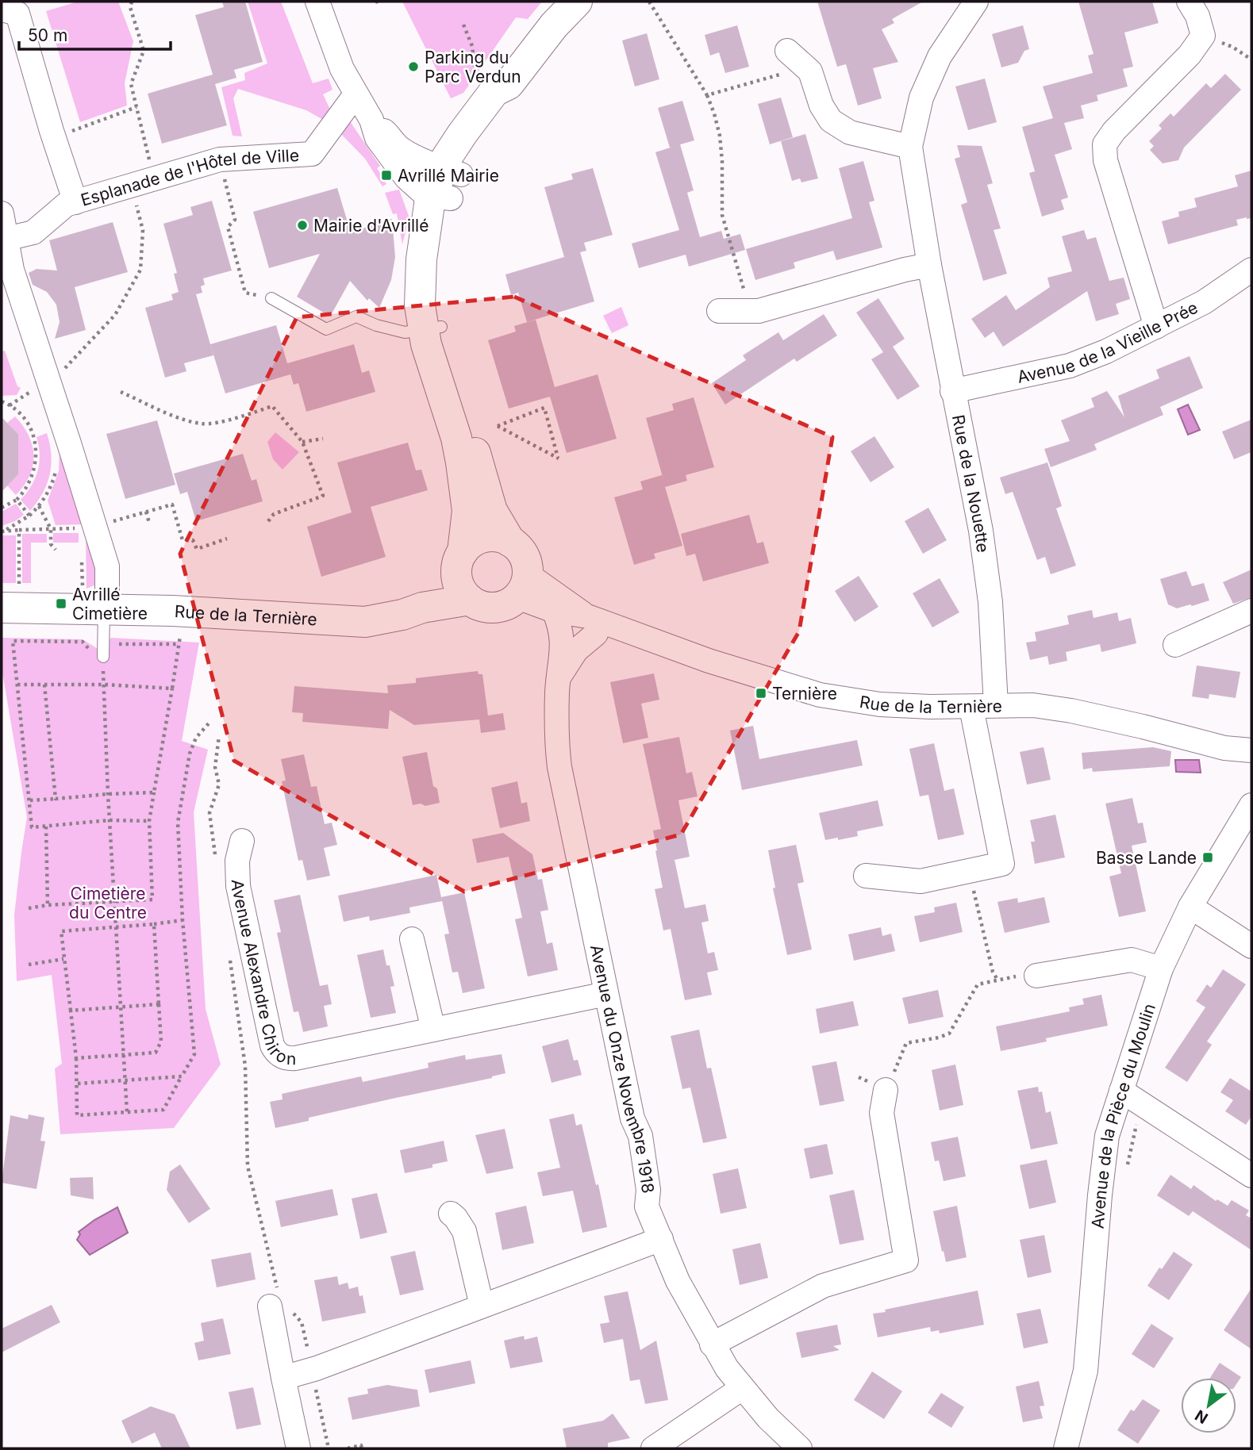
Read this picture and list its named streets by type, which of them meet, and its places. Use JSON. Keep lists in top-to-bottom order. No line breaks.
{"streets":{"street":["Esplanade de l'Hôtel de Ville","Avenue de la Vieille Prée","Rue de la Nouette","Rue de la Ternière","Avenue Alexandre Chiron","Avenue du Onze Novembre 1918","Avenue de la Pièce du Moulin"]},"crossings":[["Avenue de la Vieille Prée","Rue de la Nouette"],["Rue de la Nouette","Rue de la Ternière"],["Rue de la Ternière","Avenue du Onze Novembre 1918"],["Avenue Alexandre Chiron","Avenue du Onze Novembre 1918"]],"parks":["Cimetière du Centre"],"places":{"other":["Parking du Parc Verdun","Mairie d'Avrillé"],"transit":["Avrillé Mairie","Avrillé Cimetière","Ternière","Basse Lande"]},"scale_bar":"50 m","north":"bottom left"}
